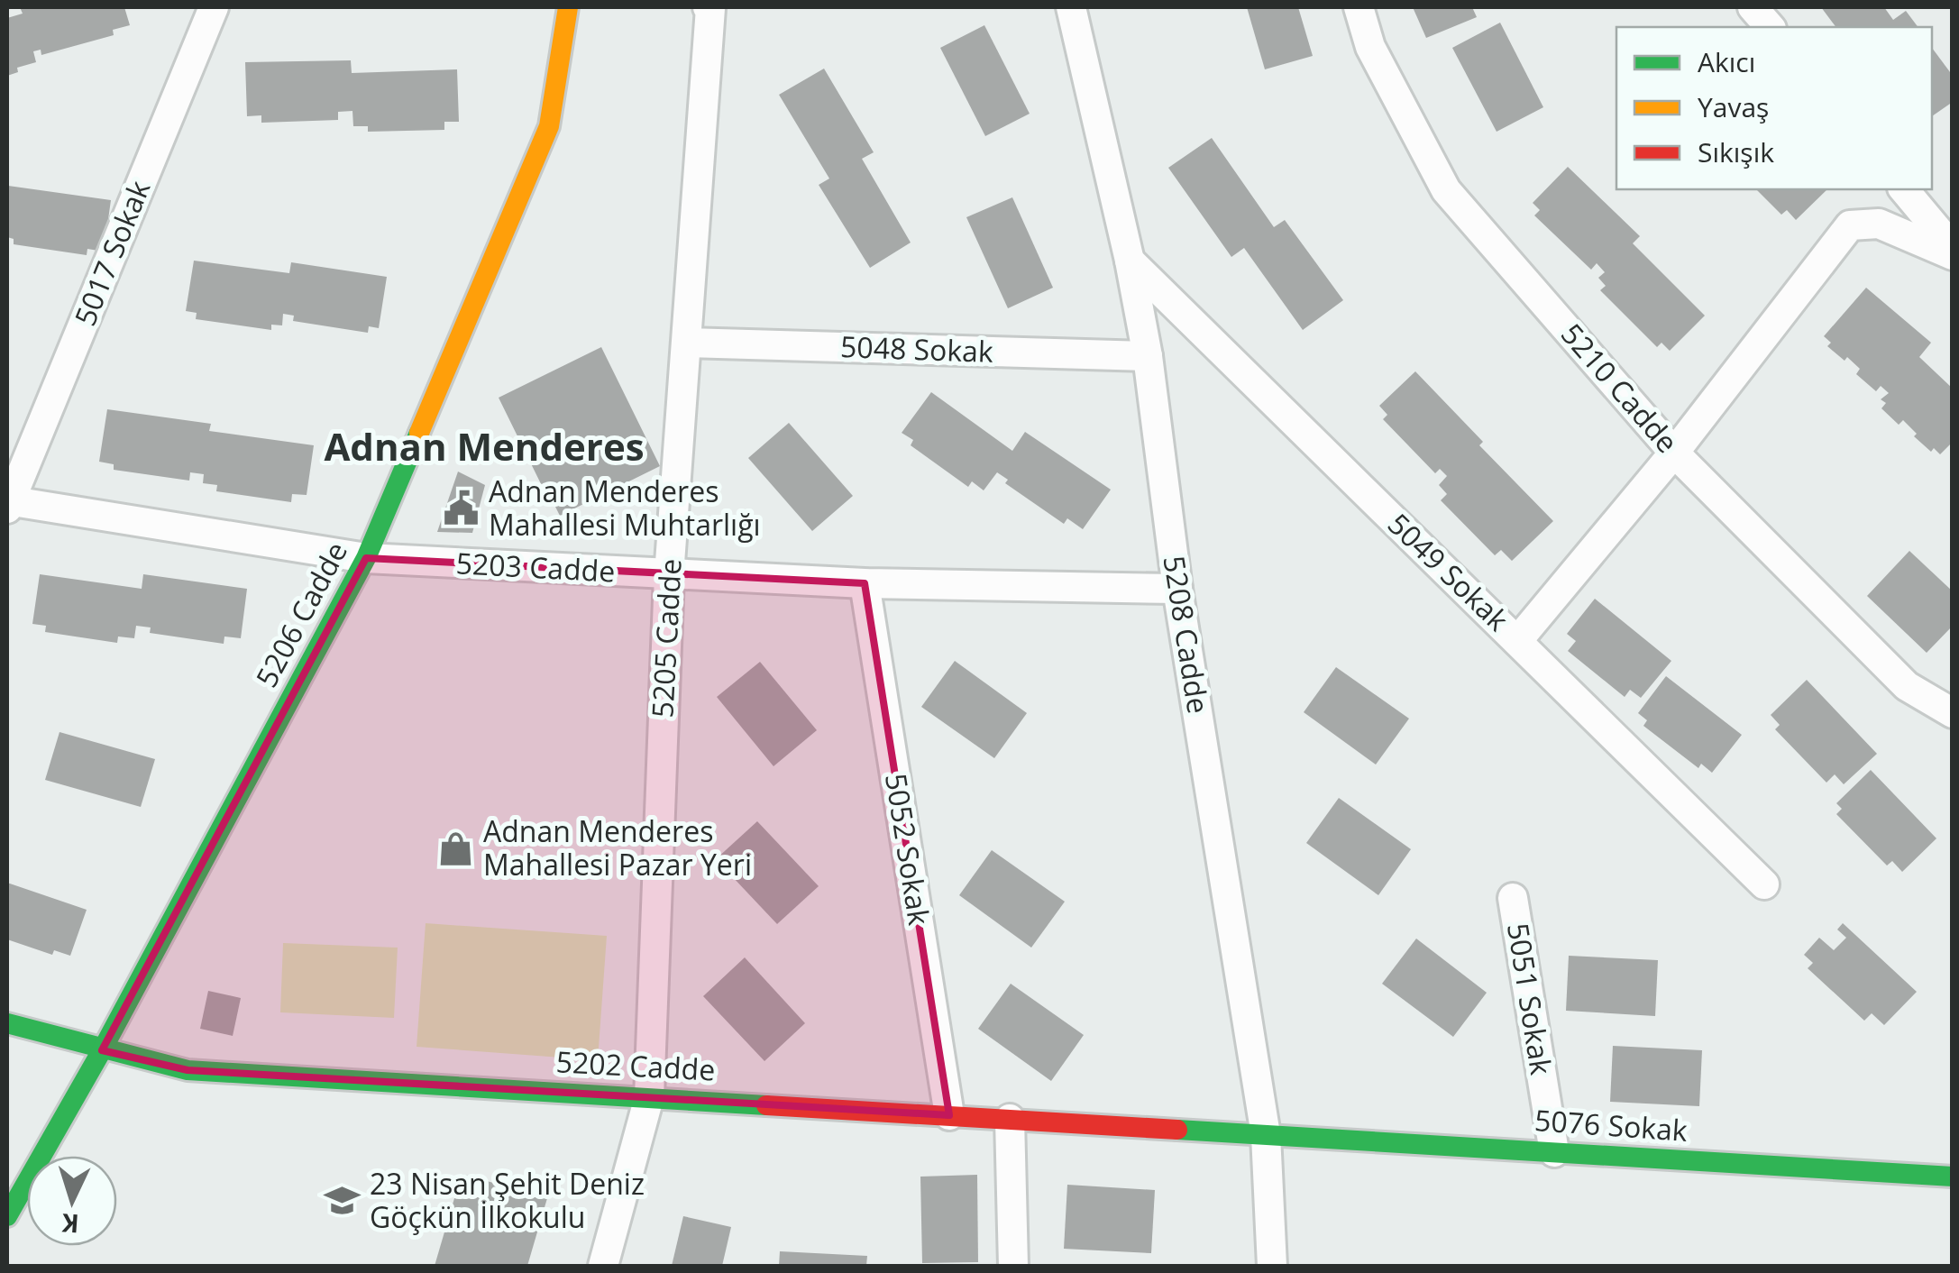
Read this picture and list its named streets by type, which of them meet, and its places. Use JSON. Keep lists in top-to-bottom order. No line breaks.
{"streets":{"street":["5017 Sokak","5048 Sokak","5210 Cadde","5203 Cadde","5049 Sokak","5206 Cadde","5208 Cadde","5205 Cadde","5052 Sokak","5051 Sokak","5202 Cadde","5076 Sokak"]},"crossings":[["5017 Sokak","5203 Cadde"],["5048 Sokak","5208 Cadde"],["5048 Sokak","5205 Cadde"],["5203 Cadde","5206 Cadde"],["5203 Cadde","5208 Cadde"],["5203 Cadde","5205 Cadde"],["5203 Cadde","5052 Sokak"],["5049 Sokak","5208 Cadde"],["5206 Cadde","5202 Cadde"],["5208 Cadde","5202 Cadde"],["5208 Cadde","5076 Sokak"],["5205 Cadde","5202 Cadde"],["5052 Sokak","5202 Cadde"],["5051 Sokak","5076 Sokak"],["5202 Cadde","5076 Sokak"]],"districts":["Adnan Menderes"],"places":{"public building":["Adnan Menderes Mahallesi Muhtarlığı"],"shop":["Adnan Menderes Mahallesi Pazar Yeri"],"school or university":["23 Nisan Şehit Deniz Göçkün İlkokulu"]},"legend":["Akıcı","Yavaş","Sıkışık"],"north":"bottom"}
